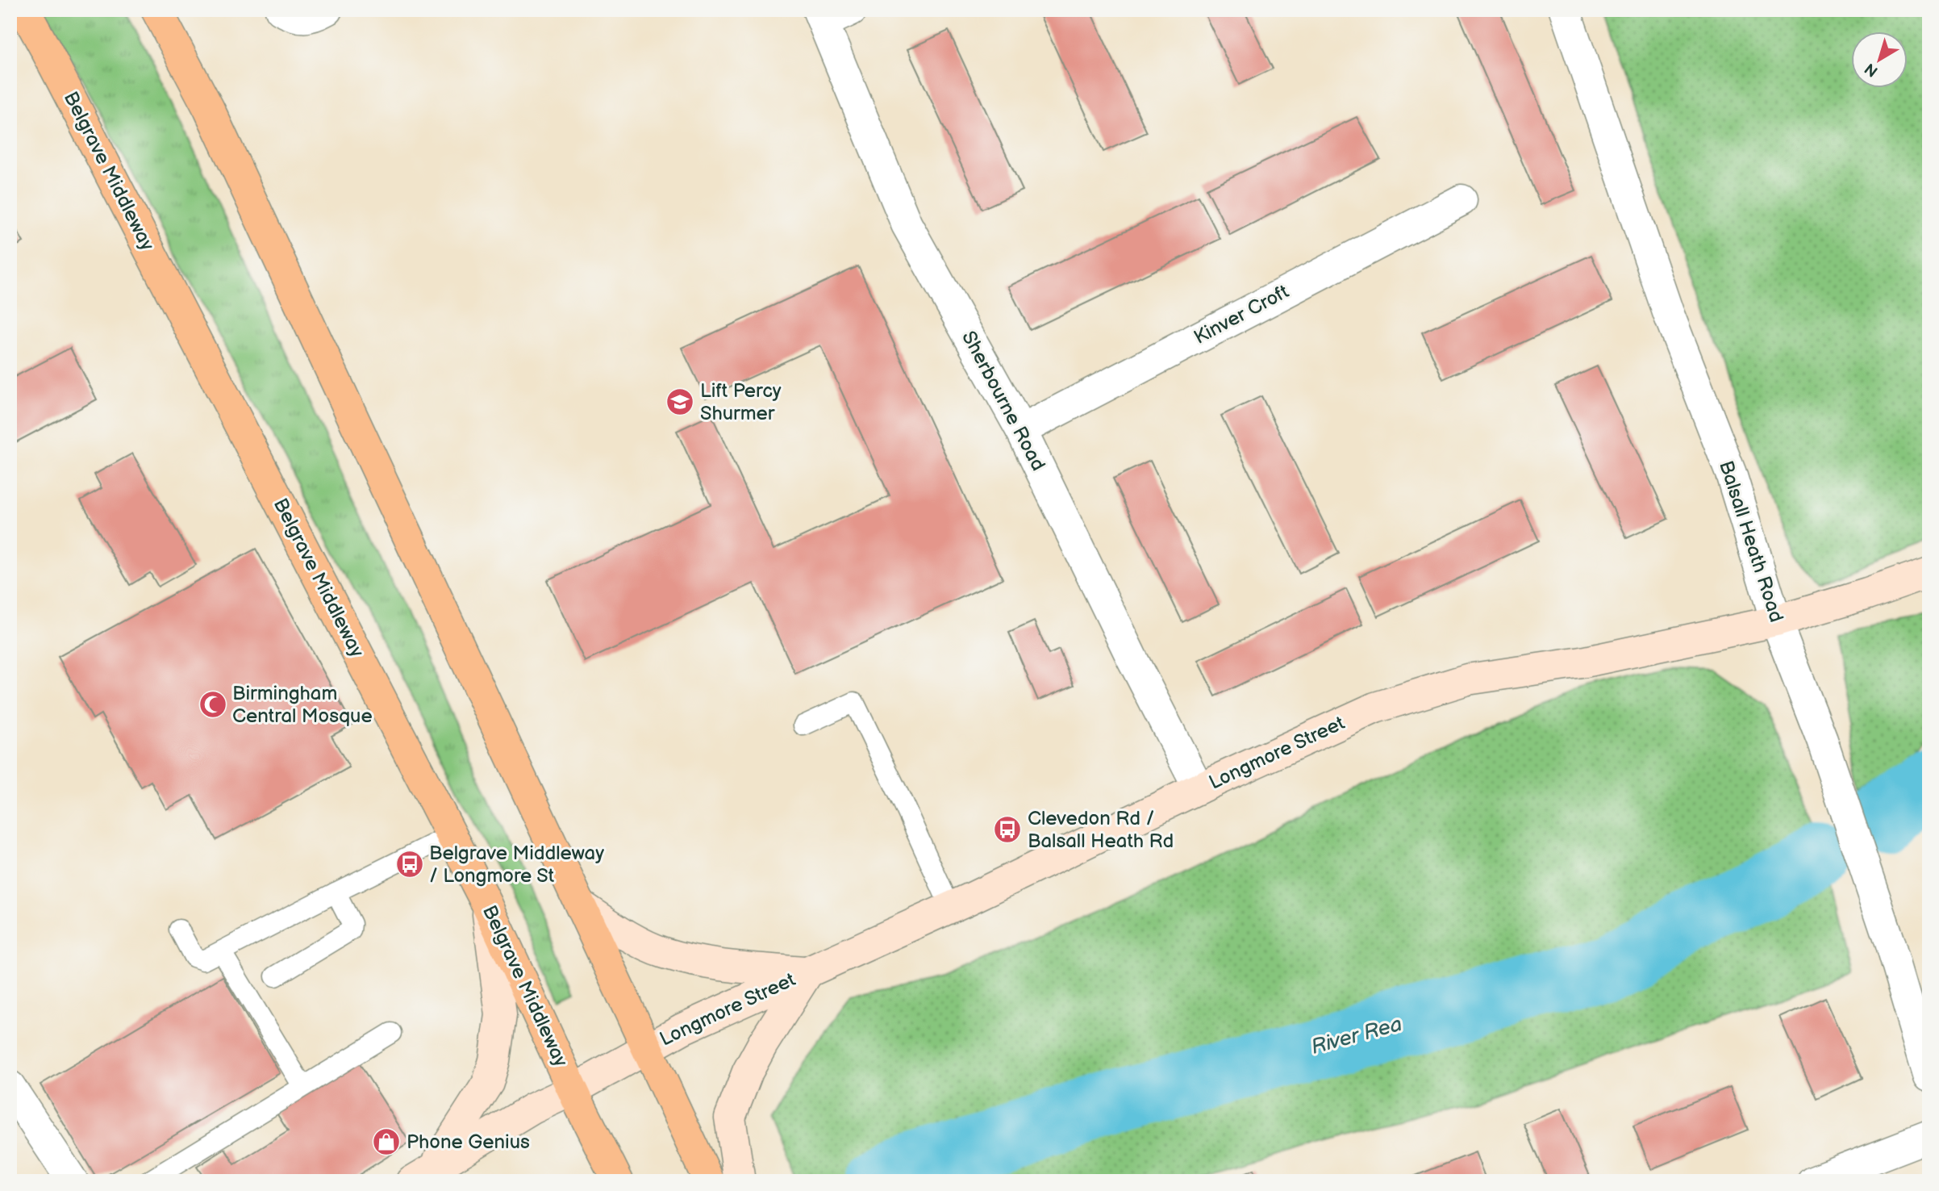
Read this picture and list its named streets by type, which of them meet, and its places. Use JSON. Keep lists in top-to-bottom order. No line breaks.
{"streets":{"highway":["Belgrave Middleway"],"street":["Kinver Croft","Sherbourne Road","Balsall Heath Road","Longmore Street"]},"crossings":[["Belgrave Middleway","Longmore Street"],["Kinver Croft","Sherbourne Road"],["Sherbourne Road","Longmore Street"],["Balsall Heath Road","Longmore Street"]],"water":["River Rea"],"places":{"school or university":["Lift Percy Shurmer"],"mosque":["Birmingham Central Mosque"],"bus stop":["Clevedon Rd / Balsall Heath Rd","Belgrave Middleway / Longmore St"],"shop":["Phone Genius"]},"north":"bottom left"}
